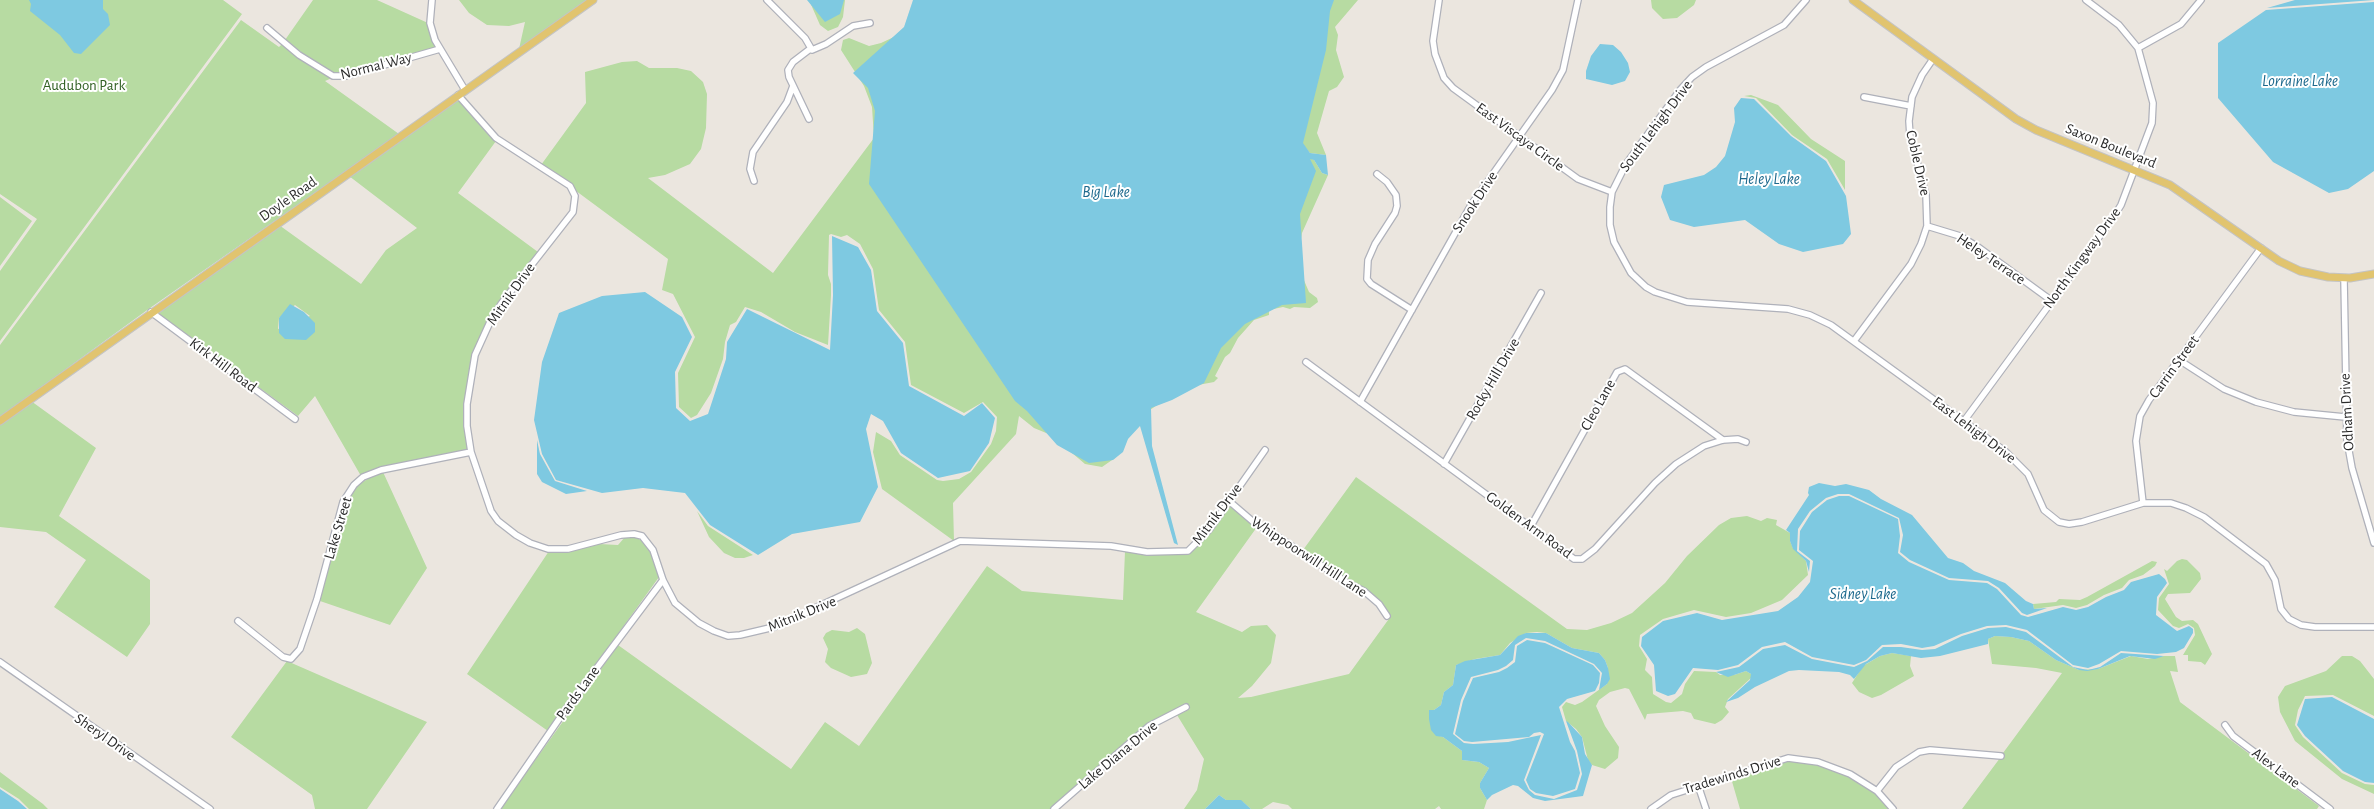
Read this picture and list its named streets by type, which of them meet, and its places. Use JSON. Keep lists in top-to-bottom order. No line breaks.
{"streets":{"main road":["Saxon Boulevard","Doyle Road"],"street":["Normal Way","South Lehigh Drive","East Viscaya Circle","Coble Drive","Snook Drive","North Kingway Drive","Heley Terrace","Mitnik Drive","Kirk Hill Road","Carrin Street","Rocky Hill Drive","Cleo Lane","Odham Drive","East Lehigh Drive","Golden Arm Road","Lake Street","Whippoorwill Hill Lane","Pards Lane","Sheryl Drive","Lake Diana Drive","Alex Lane","Tradewinds Drive"]},"crossings":[["South Lehigh Drive","East Viscaya Circle"],["South Lehigh Drive","East Lehigh Drive"],["East Viscaya Circle","Snook Drive"],["East Viscaya Circle","East Lehigh Drive"],["Saxon Boulevard","Coble Drive"],["Saxon Boulevard","North Kingway Drive"],["Saxon Boulevard","Carrin Street"],["Saxon Boulevard","Odham Drive"],["Coble Drive","Heley Terrace"],["Coble Drive","East Lehigh Drive"],["Doyle Road","Mitnik Drive"],["Doyle Road","Kirk Hill Road"],["Snook Drive","Golden Arm Road"],["North Kingway Drive","Heley Terrace"],["North Kingway Drive","East Lehigh Drive"],["Mitnik Drive","Lake Street"],["Mitnik Drive","Whippoorwill Hill Lane"],["Mitnik Drive","Pards Lane"],["Carrin Street","East Lehigh Drive"],["Rocky Hill Drive","Golden Arm Road"],["Cleo Lane","Golden Arm Road"]],"water":["Lorraine Lake","Heley Lake","Big Lake","Sidney Lake"],"parks":["Audubon Park"]}
